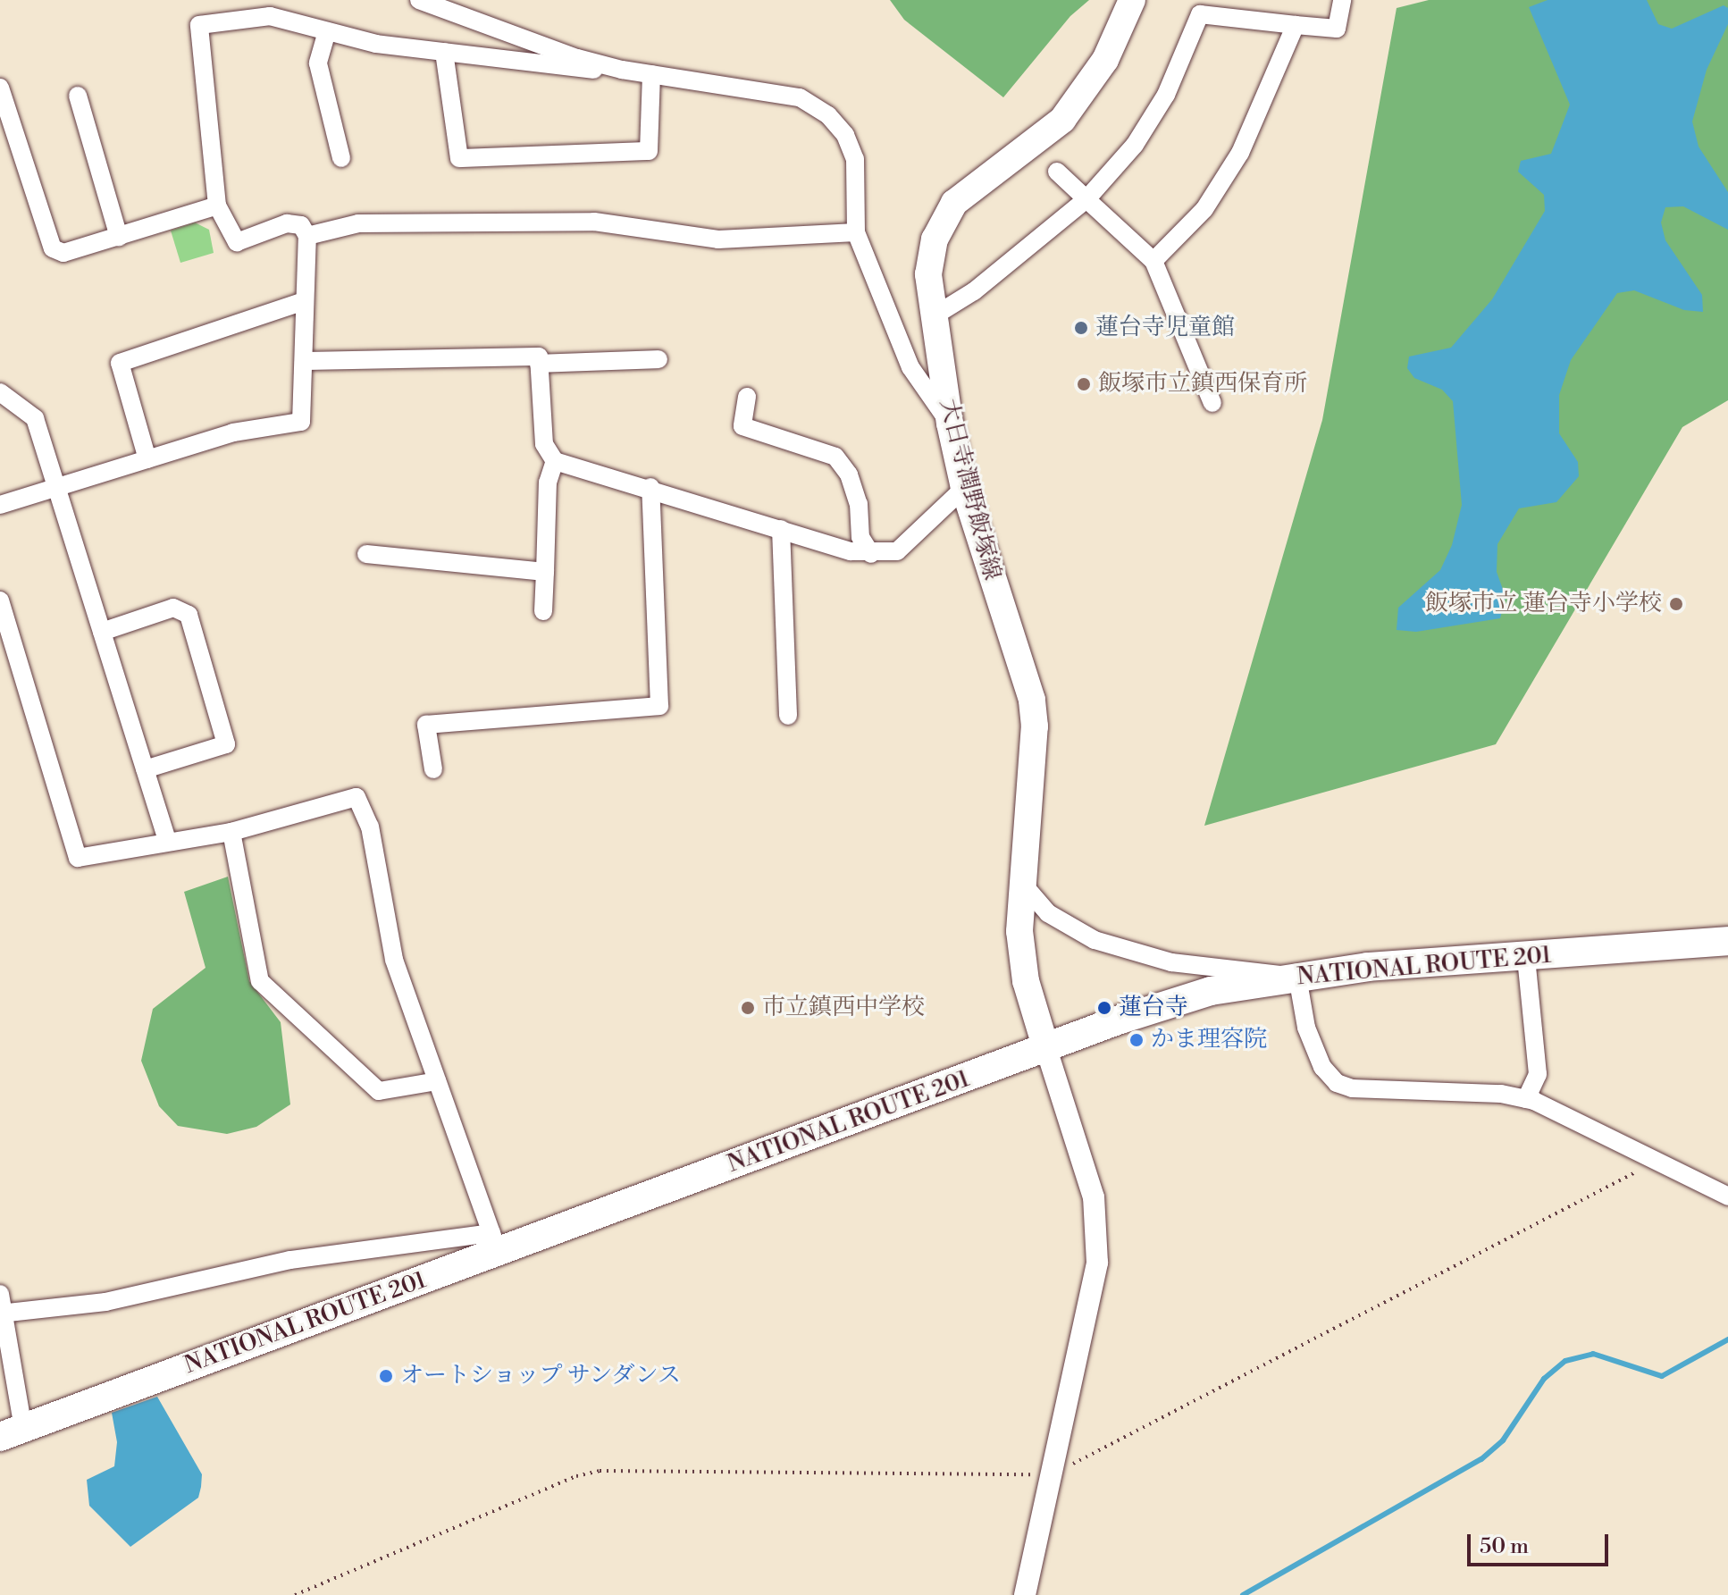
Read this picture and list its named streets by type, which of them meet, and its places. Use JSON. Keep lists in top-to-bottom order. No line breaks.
{"streets":{"highway":["NATIONAL ROUTE 201"],"main road":["大日寺潤野飯塚線"]},"crossings":[["大日寺潤野飯塚線","NATIONAL ROUTE 201"]],"places":["蓮台寺児童館","飯塚市立鎮西保育所","飯塚市立 蓮台寺小学校","市立鎮西中学校","蓮台寺","かま理容院","オートショップ サンダンス"],"scale_bar":"50 m"}
